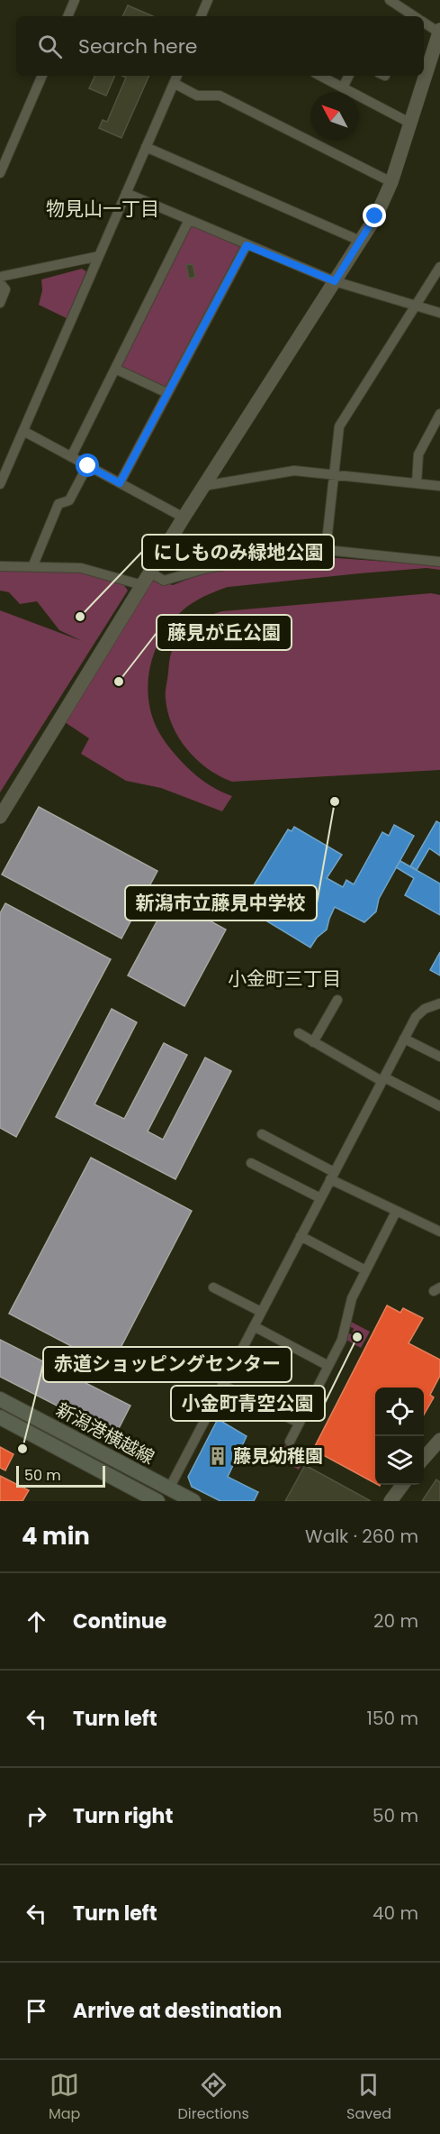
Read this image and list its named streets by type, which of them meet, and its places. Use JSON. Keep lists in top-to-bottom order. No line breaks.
{"streets":{"main road":["新潟港横越線"]},"districts":["物見山一丁目","小金町三丁目"],"places":{"other":["にしものみ緑地公園","藤見が丘公園","新潟市立藤見中学校","小金町青空公園","赤道ショッピングセンター"],"building":["藤見幼稚園"]},"scale_bar":"50 m","north":"top left","page":{"search":"Search here","scale":"50 m","heading":["4 min","Walk · 260 m"],"list":[["Continue","20 m"],["Turn left","150 m"],["Turn right","50 m"],["Turn left","40 m"],"Arrive at destination"],"nav":["Map","Directions","Saved"]}}
